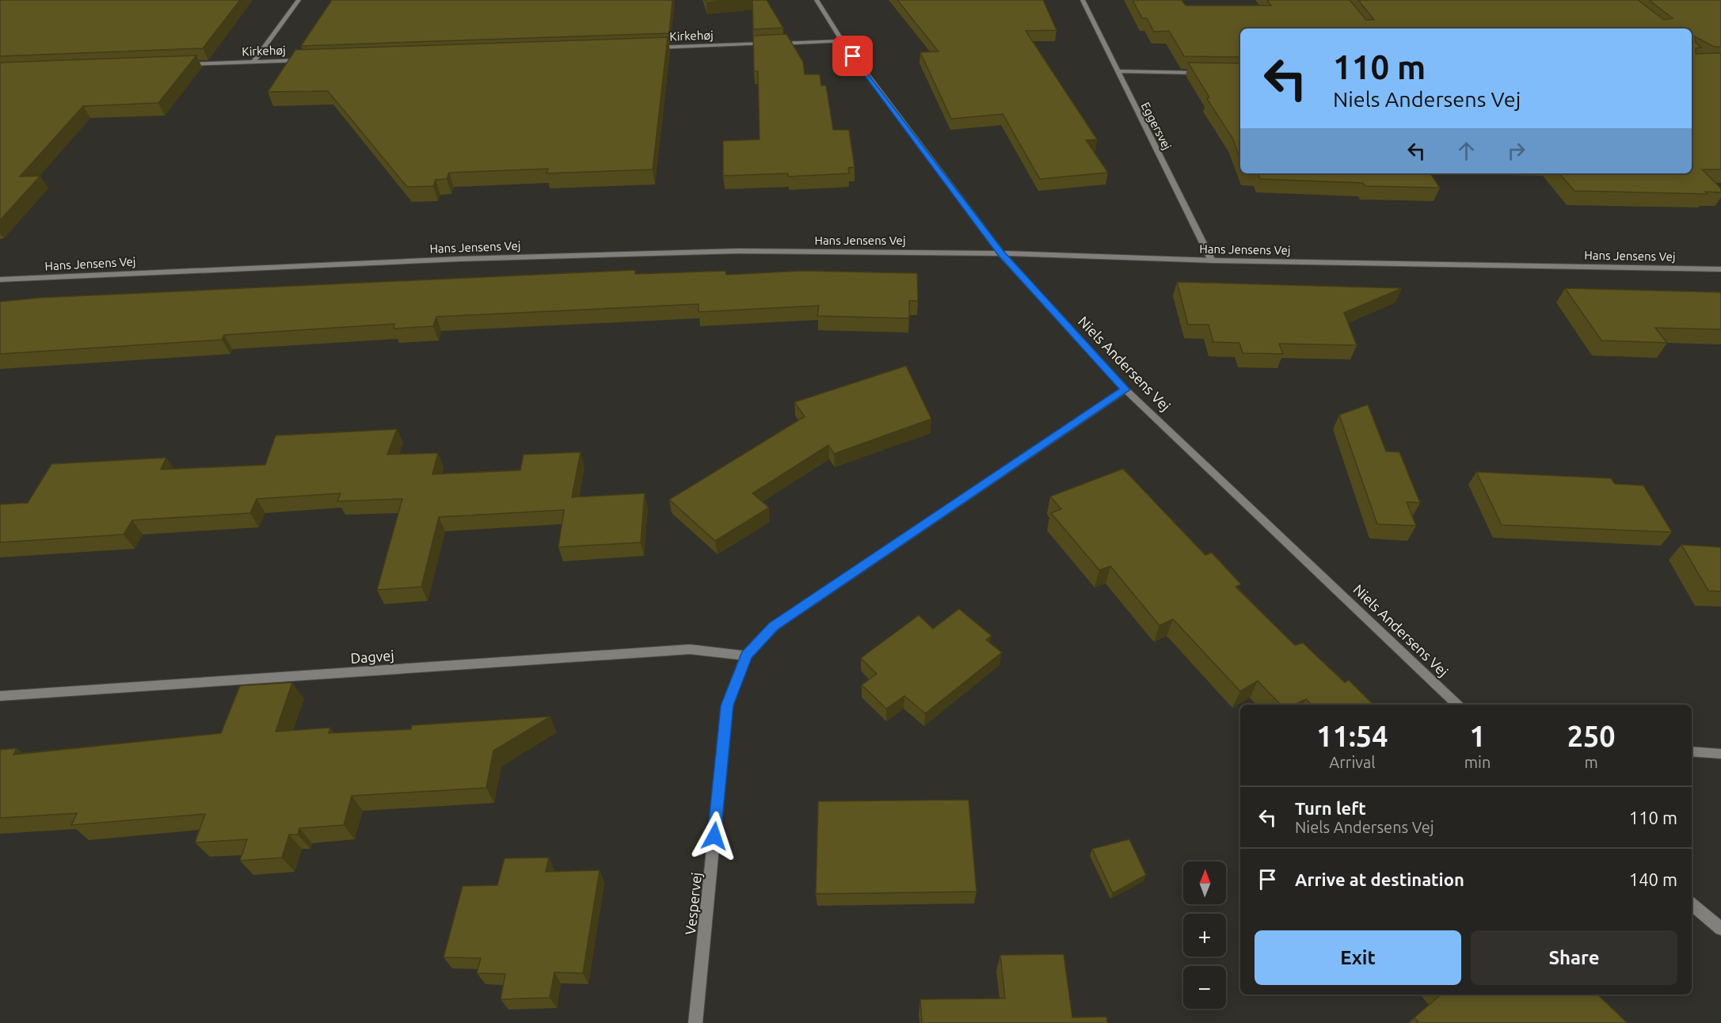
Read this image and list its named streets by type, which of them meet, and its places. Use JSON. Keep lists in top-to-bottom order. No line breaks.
{"streets":{"street":["Kirkehøj","Eggersvej","Hans Jensens Vej","Niels Andersens Vej","Dagvej","Vespervej"]},"crossings":[["Kirkehøj","Niels Andersens Vej"],["Eggersvej","Hans Jensens Vej"],["Hans Jensens Vej","Niels Andersens Vej"],["Niels Andersens Vej","Vespervej"],["Dagvej","Vespervej"]],"north":"top","page":{"turn":["110 m","Niels Andersens Vej"],"eta":["11:54","Arrival","1","min","250","m"],"list":[{"name":"Turn left","note":"Niels Andersens Vej","value":"110 m"},{"name":"Arrive at destination","value":"140 m"}],"map_buttons":["+","−"],"buttons":["Exit","Share"]}}
